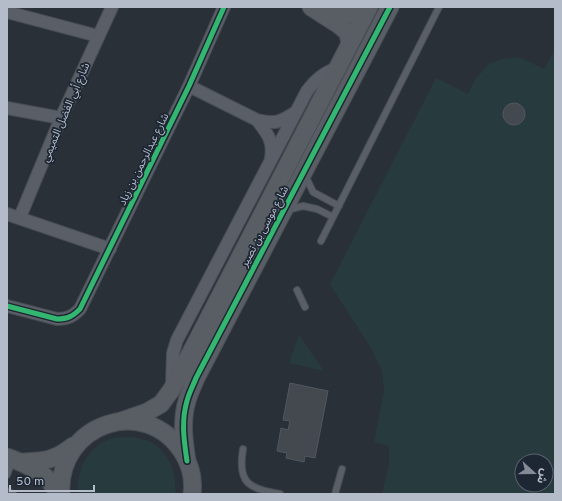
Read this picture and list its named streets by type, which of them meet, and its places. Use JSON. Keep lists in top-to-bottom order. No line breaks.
{"streets":{"street":["شارع أبي الفضل التميمي","شارع عبدالرحمن بن زياد","شارع موسى بن نصير"]},"scale_bar":"50 m","north":"right"}
